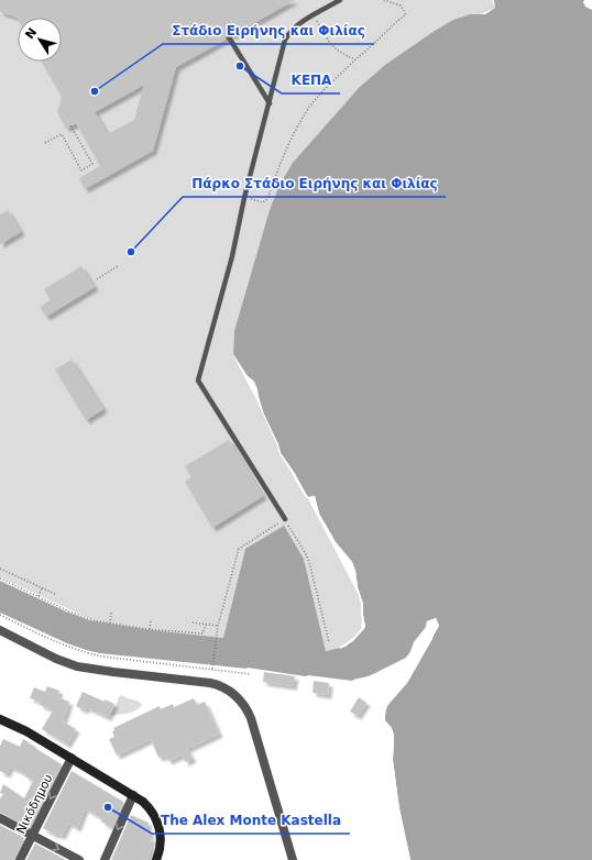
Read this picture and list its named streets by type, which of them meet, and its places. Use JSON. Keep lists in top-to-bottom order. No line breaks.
{"streets":{"street":["Νικόδημου"]},"places":["ΚΕΠΑ","Στάδιο Ειρήνης και Φιλίας","Πάρκο Στάδιο Ειρήνης και Φιλίας","The Alex Monte Kastella"],"north":"top left"}
